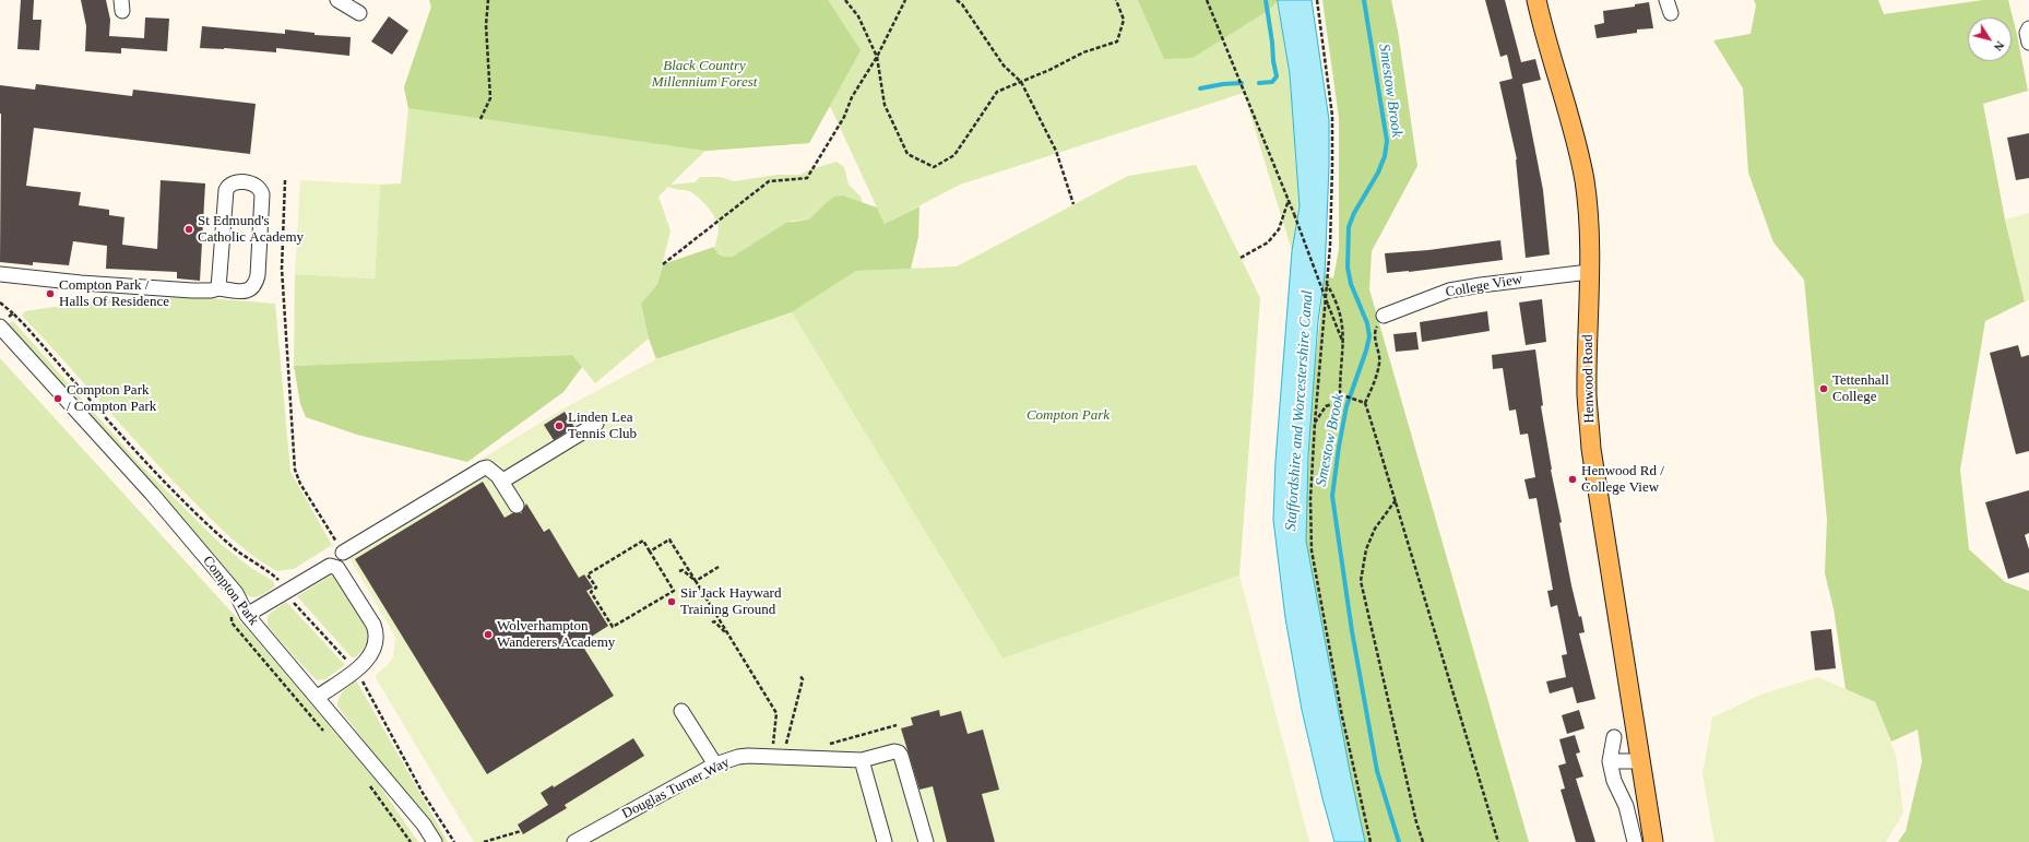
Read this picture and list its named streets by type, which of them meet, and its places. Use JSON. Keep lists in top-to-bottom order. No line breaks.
{"streets":{"main road":["Henwood Road"],"street":["College View","Compton Park","Douglas Turner Way"]},"crossings":[["College View","Henwood Road"]],"water":["Smestow Brook","Staffordshire and Worcestershire Canal"],"parks":["Black Country Millennium Forest","Compton Park"],"places":["St Edmund's Catholic Academy","Compton Park / Halls Of Residence","Tettenhall College","Compton Park / Compton Park","Linden Lea Tennis Club","Henwood Rd / College View","Sir Jack Hayward Training Ground","Wolverhampton Wanderers Academy"],"north":"bottom right"}
